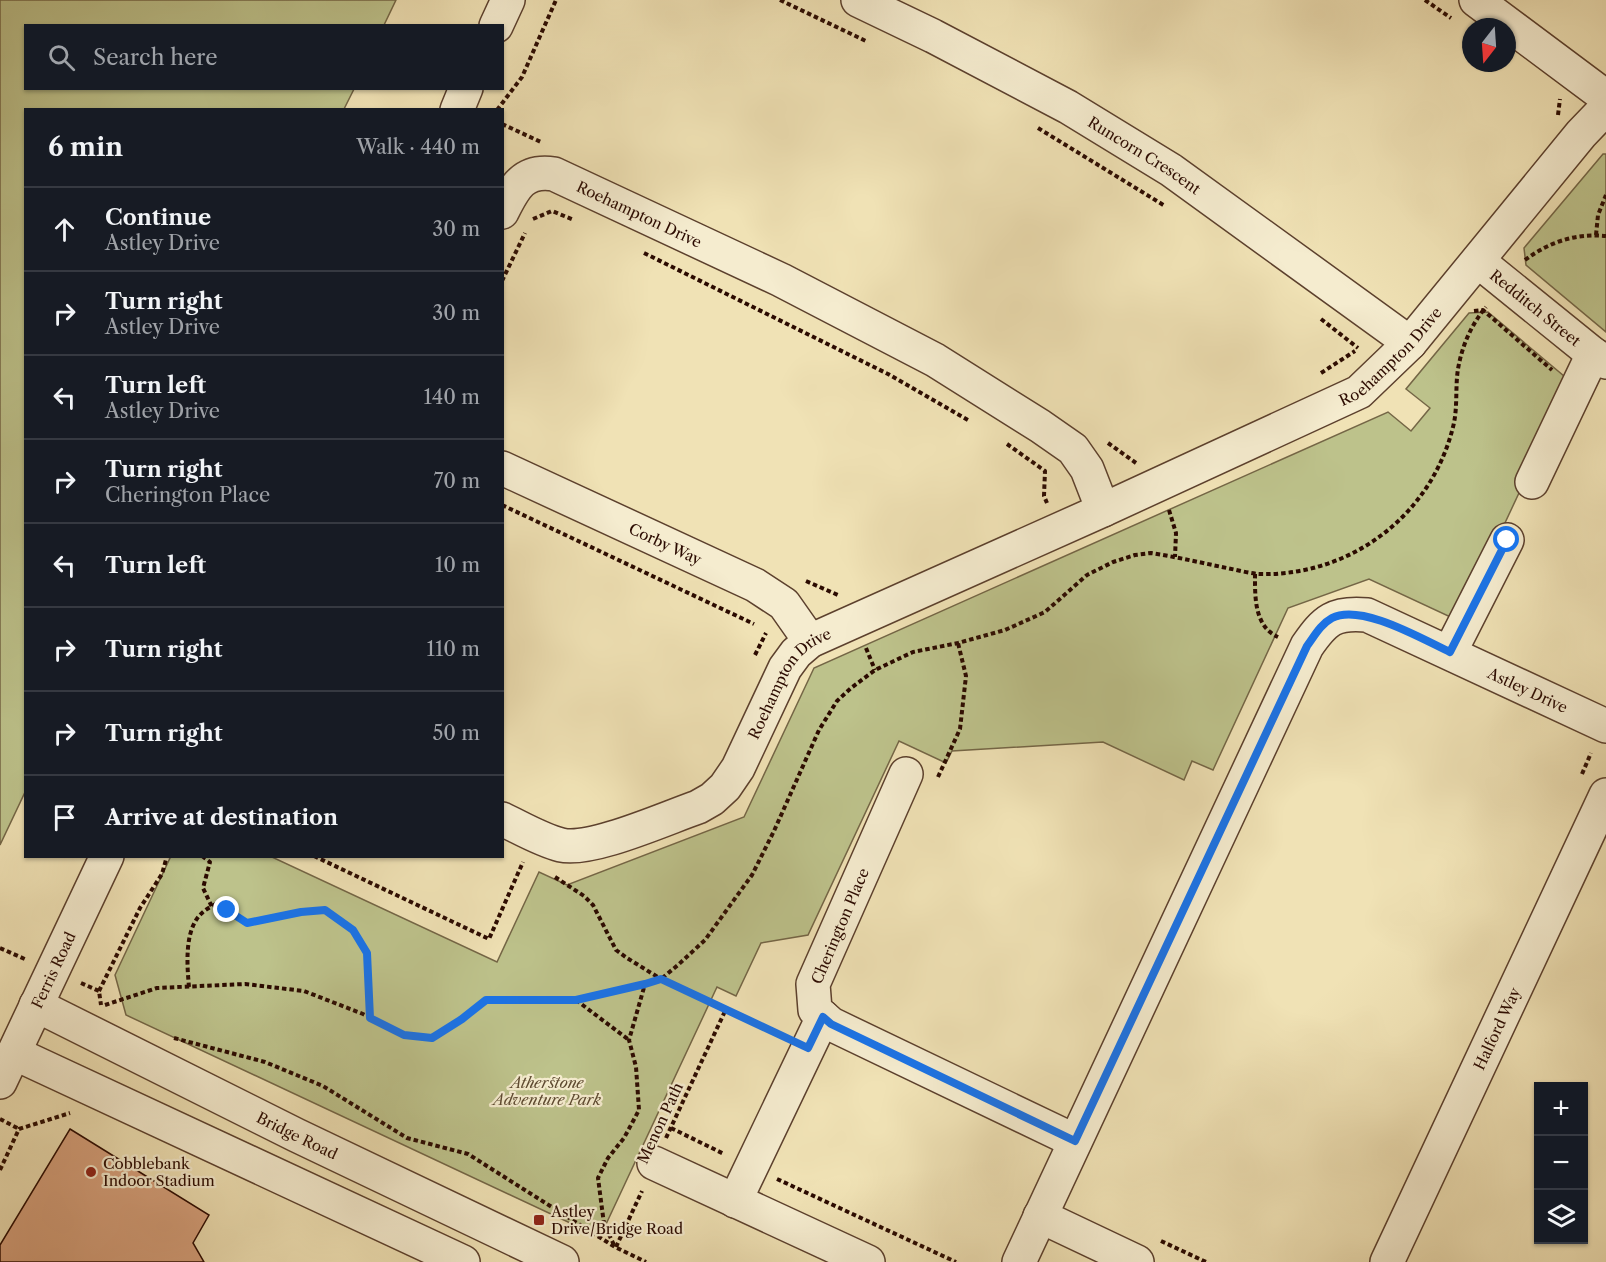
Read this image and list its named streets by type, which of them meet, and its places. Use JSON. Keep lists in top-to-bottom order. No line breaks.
{"streets":{"street":["Runcorn Crescent","Roehampton Drive","Redditch Street","Corby Way","Astley Drive","Cherington Place","Ferris Road","Halford Way","Bridge Road"],"path":["Menon Path"]},"crossings":[["Runcorn Crescent","Roehampton Drive"],["Roehampton Drive","Redditch Street"],["Roehampton Drive","Corby Way"],["Ferris Road","Bridge Road"]],"parks":["Atherstone Adventure Park"],"places":{"other":["Cobblebank Indoor Stadium"],"transit":["Astley Drive/Bridge Road"]},"north":"bottom","page":{"search":"Search here","heading":["6 min","Walk · 440 m"],"list":[["Continue","Astley Drive","30 m"],["Turn right","Astley Drive","30 m"],["Turn left","Astley Drive","140 m"],["Turn right","Cherington Place","70 m"],["Turn left","10 m"],["Turn right","110 m"],["Turn right","50 m"],"Arrive at destination"],"map_buttons":["+","−"]}}
